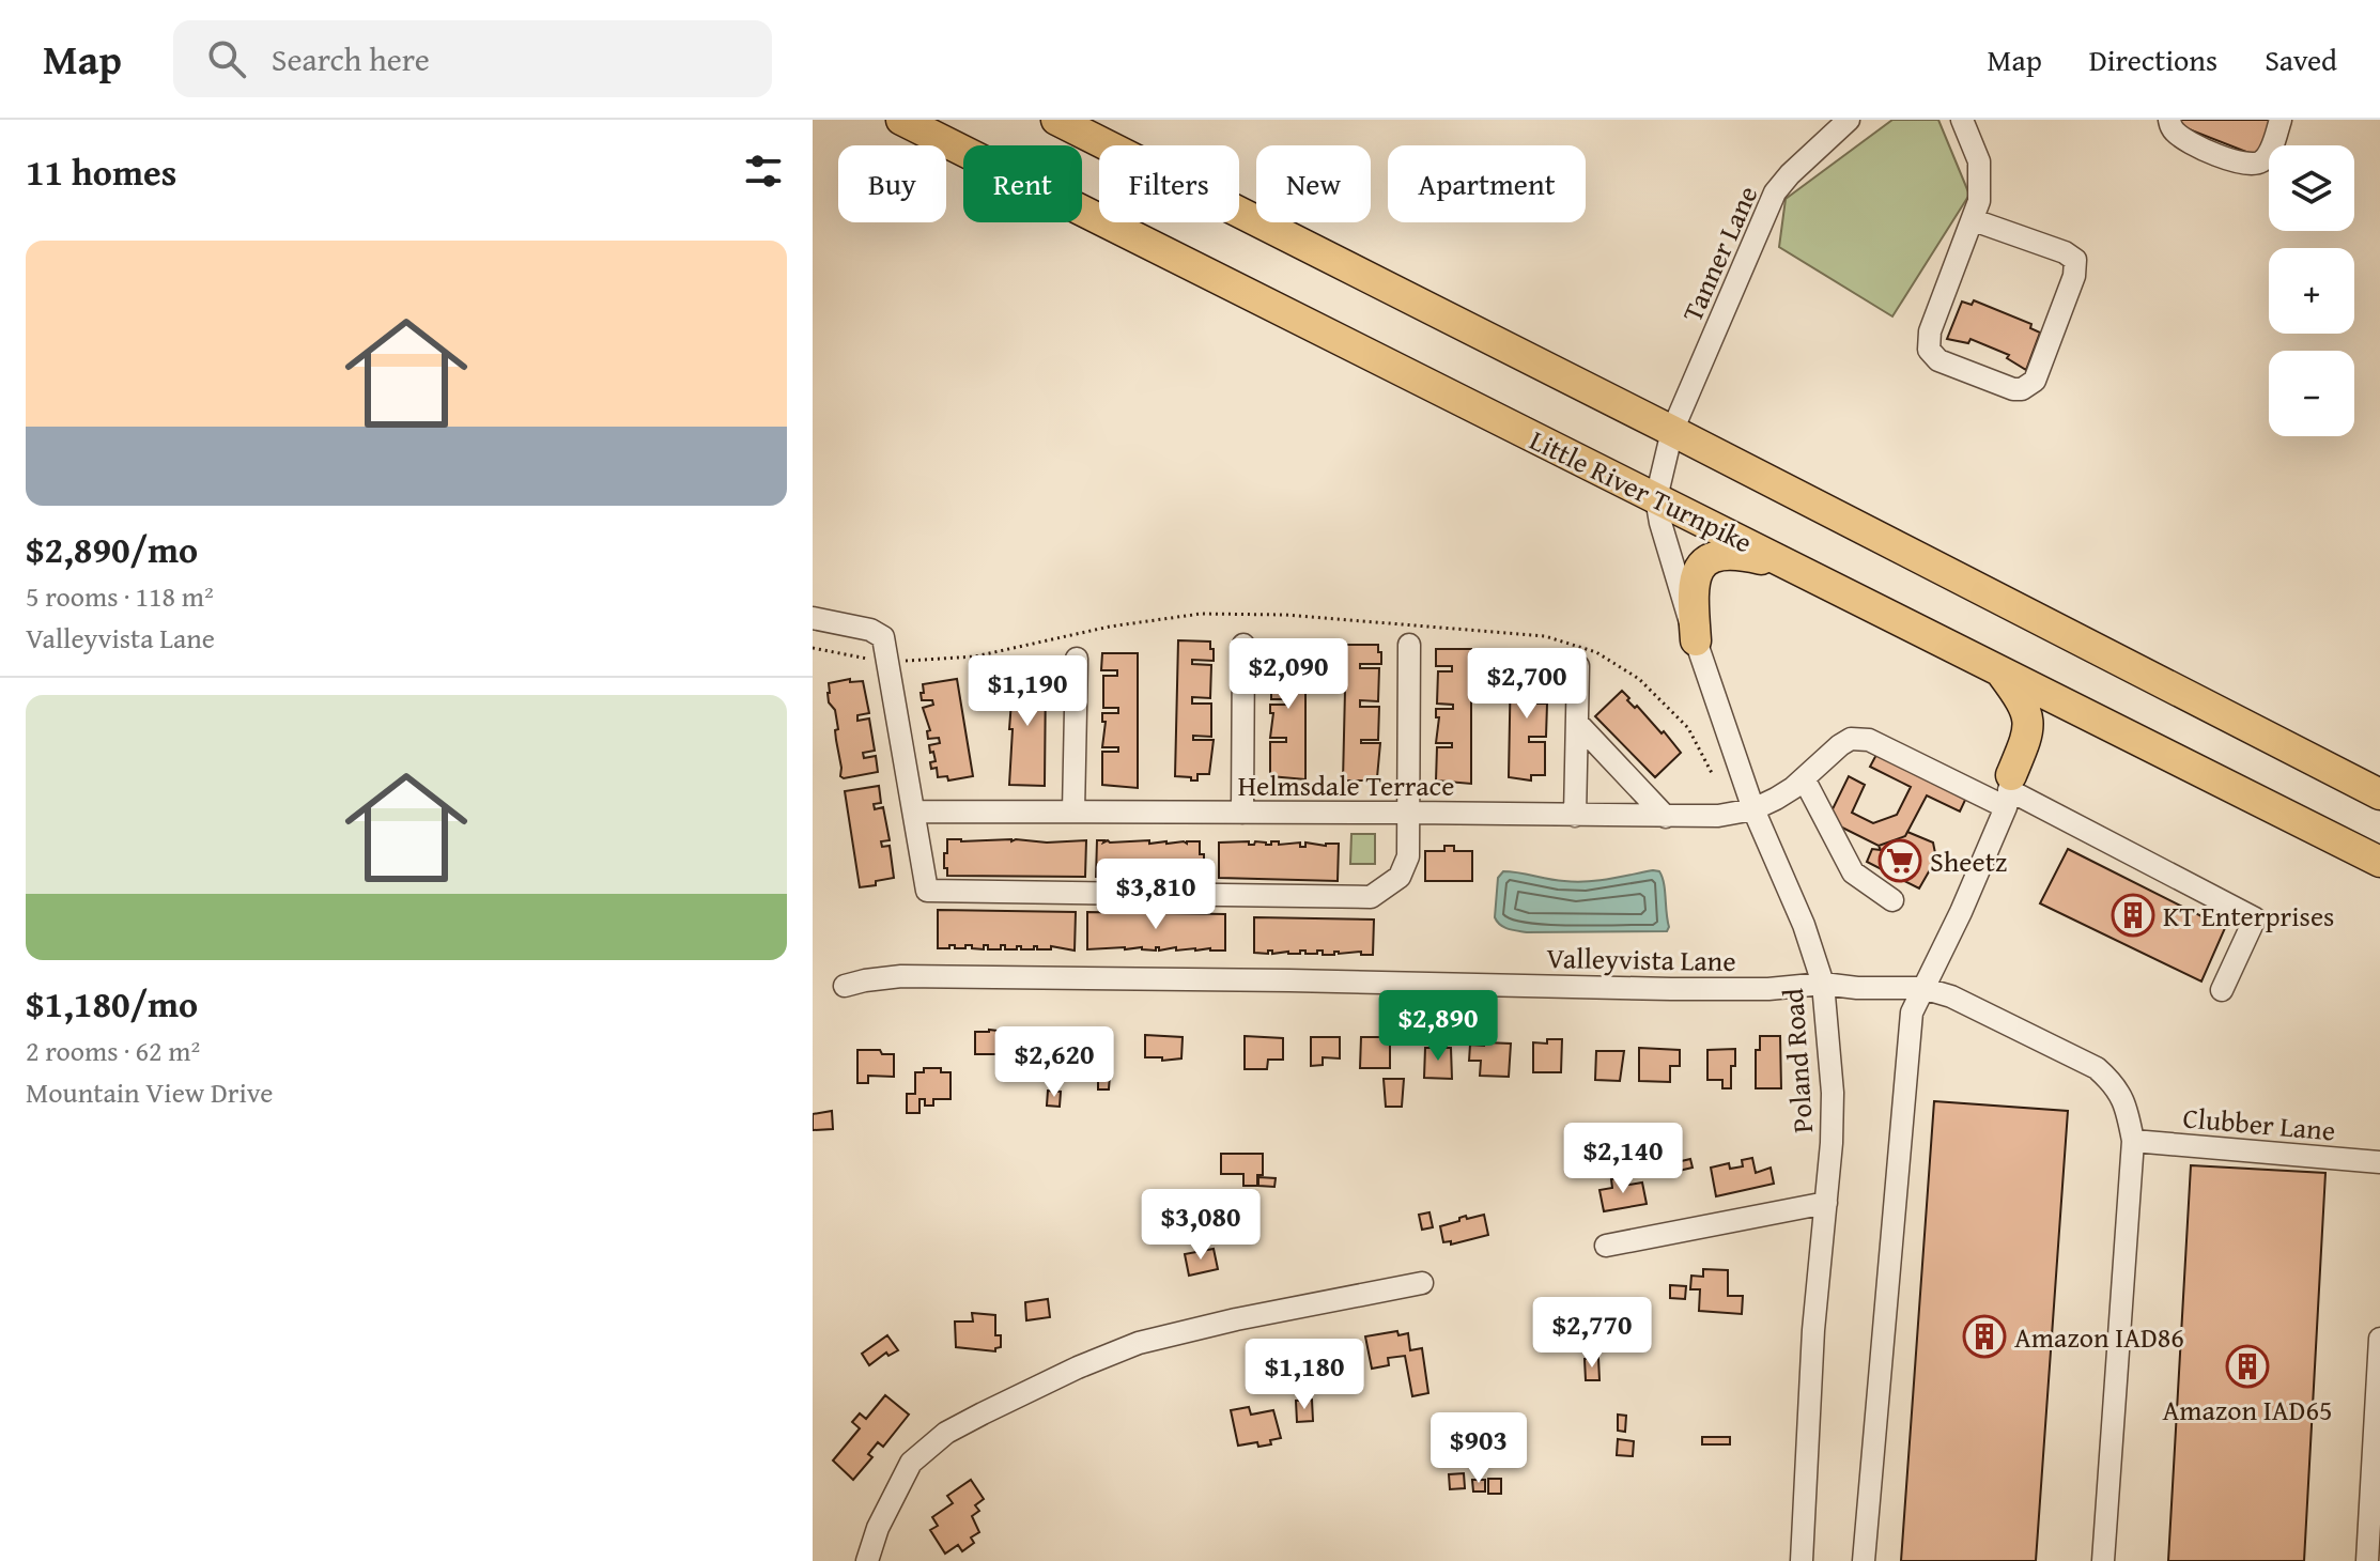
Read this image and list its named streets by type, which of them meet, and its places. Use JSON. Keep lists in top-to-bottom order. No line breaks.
{"streets":{"highway":["Little River Turnpike"],"street":["Tanner Lane","Helmsdale Terrace","Valleyvista Lane","Poland Road","Clubber Lane"]},"crossings":[["Tanner Lane","Poland Road"],["Little River Turnpike","Poland Road"],["Helmsdale Terrace","Poland Road"],["Valleyvista Lane","Poland Road"],["Valleyvista Lane","Clubber Lane"]],"places":{"supermarket":["Sheetz"],"building":["KT Enterprises","Amazon IAD86","Amazon IAD65"]},"page":{"header":"Map","search":"Search here","nav":["Map","Directions","Saved"],"heading":"11 homes","map_buttons":["+","−"],"chip":["Buy","Rent","Filters","New","Apartment"],"list":[{"name":"$2,890/mo","note":"5 rooms · 118 m² · Valleyvista Lane"},{"name":"$1,180/mo","note":"2 rooms · 62 m² · Mountain View Drive"}],"price":["$2,090","$2,700","$1,190","$3,810","$2,890","$2,620","$2,140","$3,080","$2,770","$1,180","$903"]}}
